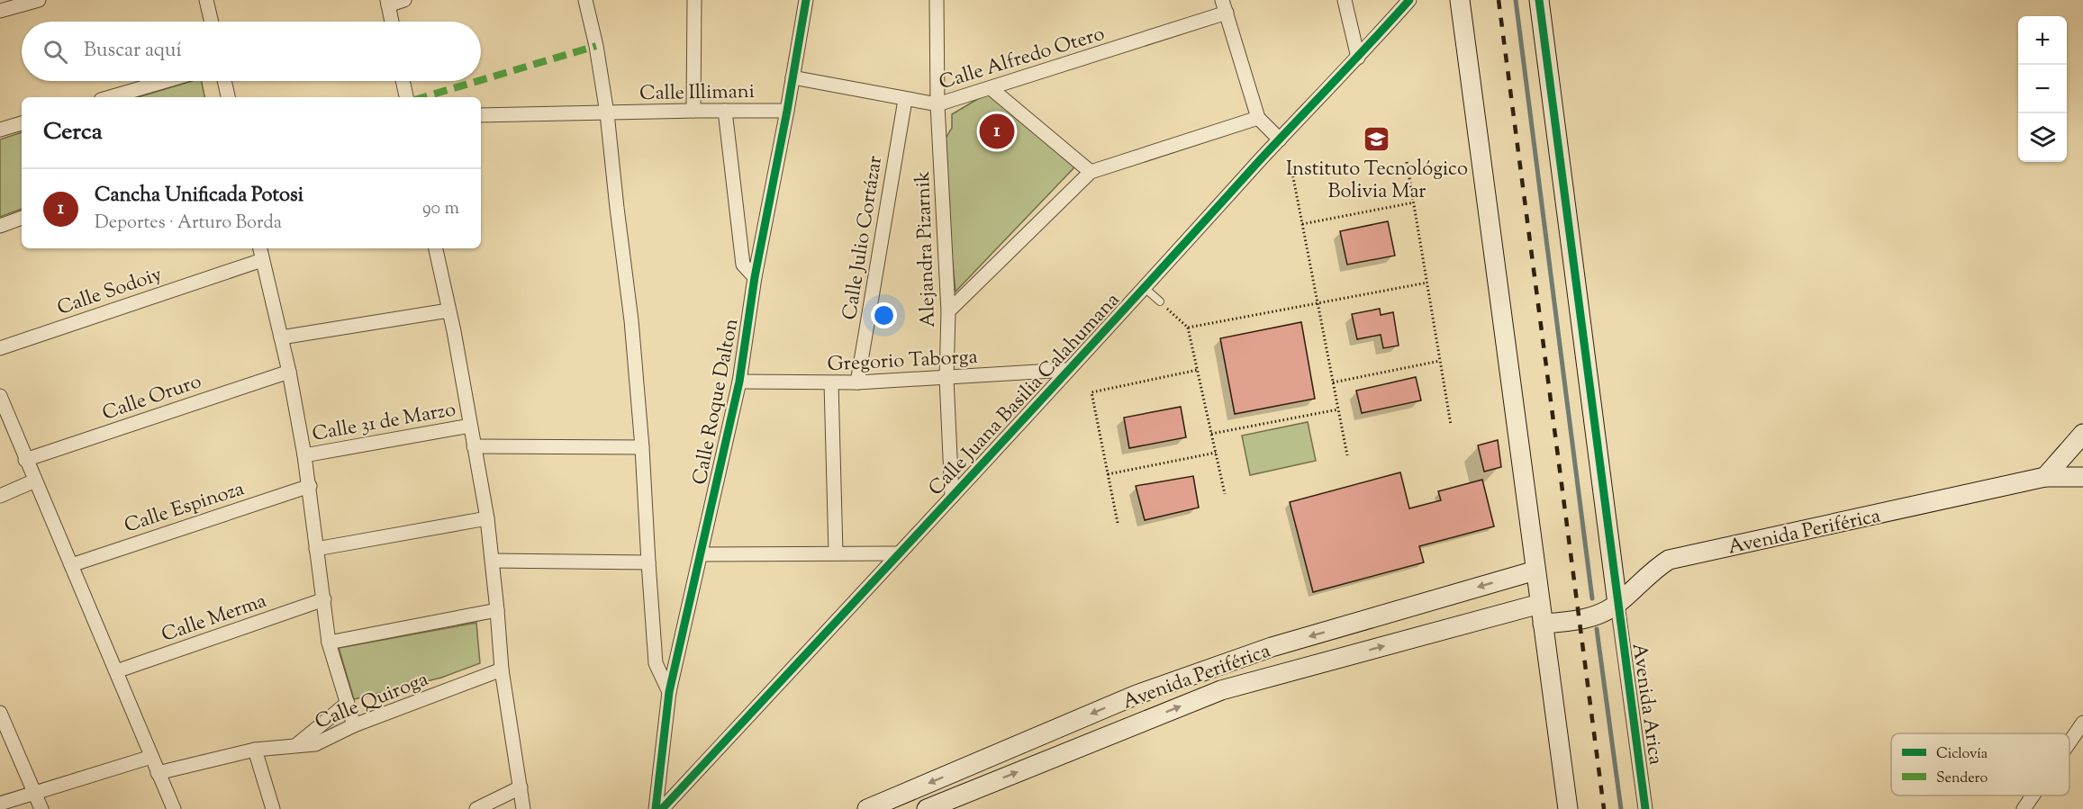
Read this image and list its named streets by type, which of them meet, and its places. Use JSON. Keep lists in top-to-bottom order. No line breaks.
{"streets":{"street":["Calle Alfredo Otero","Calle Illimani","Calle Julio Cortázar","Alejandra Pizarnik","Calle Sodoiy","Gregorio Taborga","Calle Juana Basilia Calahumana","Calle Oruro","Calle Roque Dalton","Calle 31 de Marzo","Calle Espinoza","Avenida Periférica","Calle Merma","Calle Quiroga","Avenida Arica"]},"crossings":[["Calle Alfredo Otero","Calle Julio Cortázar"],["Calle Alfredo Otero","Alejandra Pizarnik"],["Calle Alfredo Otero","Calle Roque Dalton"],["Calle Illimani","Calle Roque Dalton"],["Calle Julio Cortázar","Gregorio Taborga"],["Alejandra Pizarnik","Gregorio Taborga"],["Alejandra Pizarnik","Calle Juana Basilia Calahumana"],["Gregorio Taborga","Calle Juana Basilia Calahumana"],["Gregorio Taborga","Calle Roque Dalton"],["Avenida Periférica","Avenida Arica"]],"places":{"school or university":["Instituto Tecnológico Bolivia Mar"]},"legend":["Ciclovía","Sendero"],"page":{"map_buttons":["+","−"],"search":"Buscar aquí","heading":"Cerca","pins":"1","list":[{"mark":"1","name":"Cancha Unificada Potosi","note":"Deportes · Arturo Borda","value":"90 m"}]}}
